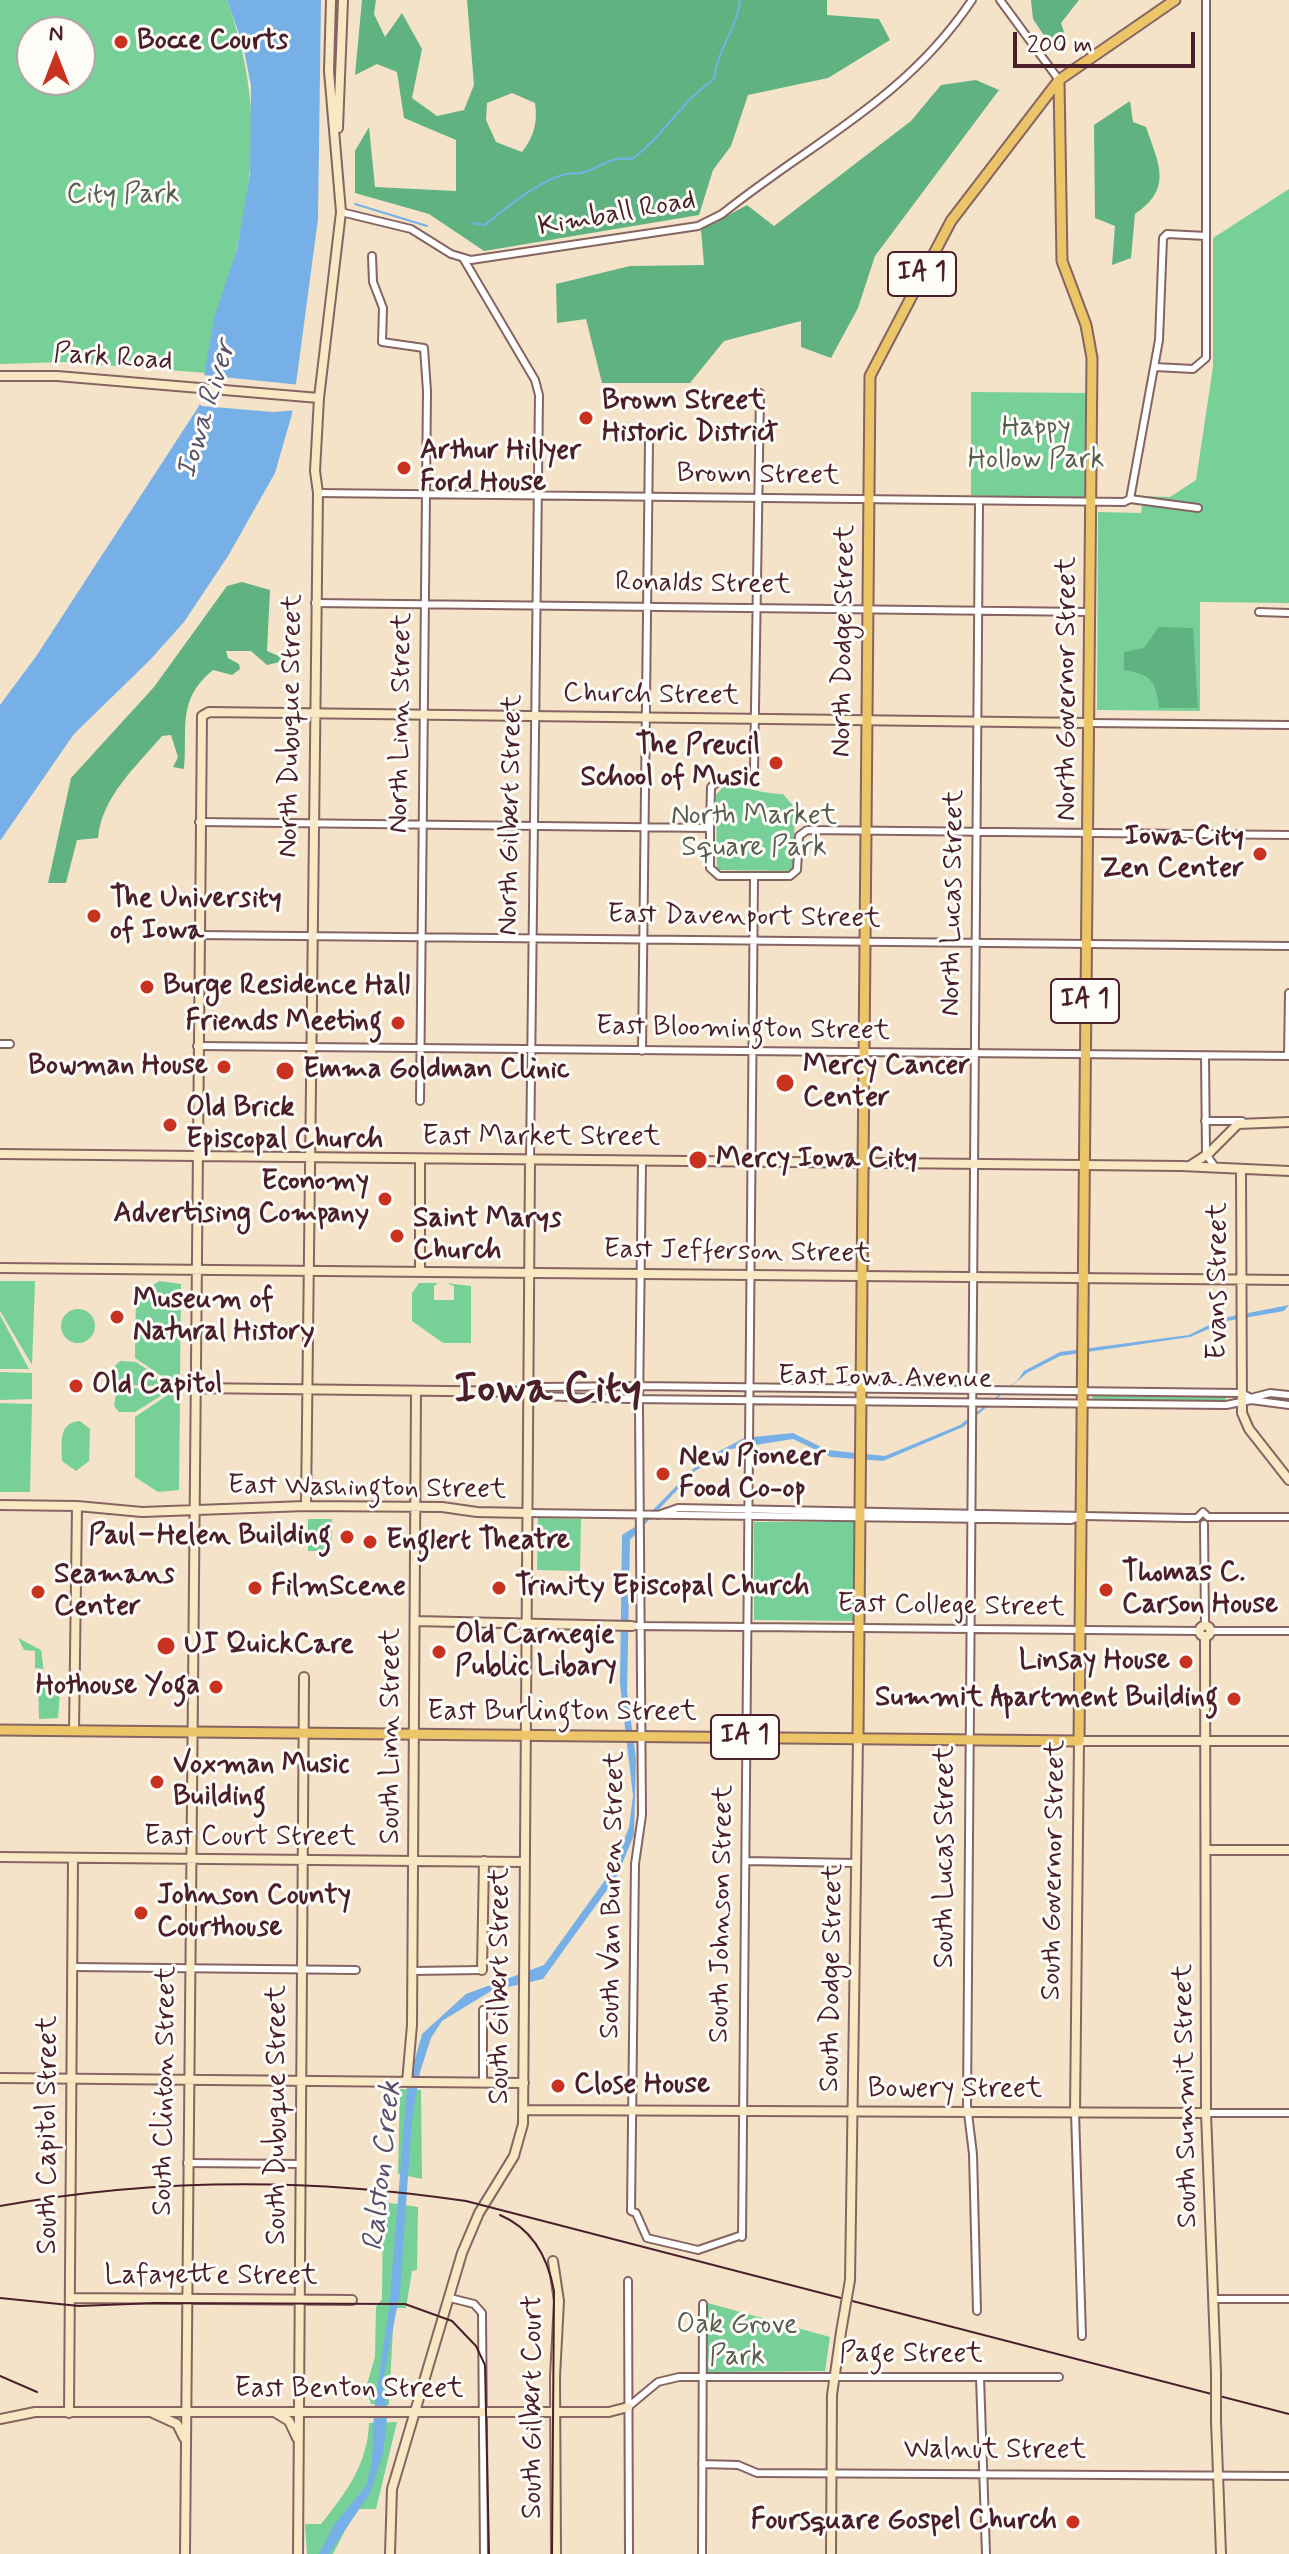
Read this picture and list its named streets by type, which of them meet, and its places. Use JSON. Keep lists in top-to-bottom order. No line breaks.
{"streets":{"main road":["IA 1","North Dodge Street","North Governor Street","East Burlington Street","South Governor Street","South Dodge Street"],"street":["Kimball Road","Park Road","Brown Street","Ronalds Street","Church Street","North Linn Street","North Dubuque Street","North Gilbert Street","North Lucas Street","East Davenport Street","East Bloomington Street","East Market Street","East Jefferson Street","Evans Street","East Iowa Avenue","East Washington Street","East College Street","South Linn Street","East Court Street","South Lucas Street","South Van Buren Street","South Johnson Street","South Gilbert Street","Bowery Street","South Clinton Street","South Summit Street","South Dubuque Street","South Capitol Street","Lafayette Street","Page Street","East Benton Street","South Gilbert Court","Walnut Street"]},"crossings":[["Kimball Road","North Gilbert Street"],["IA 1","East Burlington Street"],["Park Road","North Dubuque Street"],["Brown Street","North Dodge Street"],["Brown Street","North Governor Street"],["Brown Street","North Linn Street"],["Brown Street","North Dubuque Street"],["Brown Street","North Gilbert Street"],["Brown Street","North Lucas Street"],["Ronalds Street","North Dodge Street"],["Ronalds Street","North Governor Street"],["Ronalds Street","North Linn Street"],["Ronalds Street","North Dubuque Street"],["Ronalds Street","North Gilbert Street"],["Ronalds Street","North Lucas Street"],["North Dodge Street","North Governor Street"],["North Dodge Street","Church Street"],["North Dodge Street","East Davenport Street"],["North Dodge Street","East Bloomington Street"],["North Dodge Street","East Market Street"],["North Dodge Street","East Jefferson Street"],["North Dodge Street","East Iowa Avenue"],["North Dodge Street","South Dodge Street"],["North Governor Street","Church Street"],["North Governor Street","East Davenport Street"],["North Governor Street","East Bloomington Street"],["North Governor Street","East Market Street"],["North Governor Street","East Jefferson Street"],["North Governor Street","East Iowa Avenue"],["North Governor Street","South Governor Street"],["Church Street","North Linn Street"],["Church Street","North Dubuque Street"],["Church Street","North Gilbert Street"],["Church Street","North Lucas Street"],["Church Street","South Clinton Street"],["North Linn Street","East Davenport Street"],["North Linn Street","East Bloomington Street"],["North Dubuque Street","East Davenport Street"],["North Dubuque Street","East Bloomington Street"],["North Dubuque Street","East Market Street"],["North Dubuque Street","East Jefferson Street"],["North Dubuque Street","East Iowa Avenue"],["North Gilbert Street","East Davenport Street"],["North Gilbert Street","East Bloomington Street"],["North Gilbert Street","East Market Street"],["North Gilbert Street","East Jefferson Street"],["North Gilbert Street","East Iowa Avenue"],["North Gilbert Street","South Gilbert Street"],["North Lucas Street","East Davenport Street"],["North Lucas Street","East Bloomington Street"],["North Lucas Street","East Market Street"],["North Lucas Street","East Jefferson Street"],["North Lucas Street","East Iowa Avenue"],["North Lucas Street","South Lucas Street"],["East Davenport Street","South Johnson Street"],["East Davenport Street","South Clinton Street"],["East Bloomington Street","South Johnson Street"],["East Bloomington Street","South Clinton Street"],["East Market Street","Evans Street"],["East Market Street","South Van Buren Street"],["East Market Street","South Johnson Street"],["East Market Street","South Clinton Street"],["East Jefferson Street","Evans Street"],["East Jefferson Street","South Van Buren Street"],["East Jefferson Street","South Johnson Street"],["East Jefferson Street","South Clinton Street"],["Evans Street","East Iowa Avenue"],["East Iowa Avenue","South Linn Street"],["East Iowa Avenue","South Lucas Street"],["East Iowa Avenue","South Governor Street"],["East Iowa Avenue","South Van Buren Street"],["East Iowa Avenue","South Johnson Street"],["East Iowa Avenue","South Dodge Street"],["East Iowa Avenue","South Gilbert Street"],["East Iowa Avenue","South Clinton Street"],["East Washington Street","South Linn Street"],["East Washington Street","South Lucas Street"],["East Washington Street","South Governor Street"],["East Washington Street","South Van Buren Street"],["East Washington Street","South Johnson Street"],["East Washington Street","South Dodge Street"],["East Washington Street","South Gilbert Street"],["East Washington Street","South Clinton Street"],["East Washington Street","South Summit Street"],["East College Street","South Linn Street"],["East College Street","South Lucas Street"],["East College Street","South Governor Street"],["East College Street","South Van Buren Street"],["East College Street","South Johnson Street"],["East College Street","South Dodge Street"],["East College Street","South Gilbert Street"],["East College Street","South Summit Street"],["East Burlington Street","South Linn Street"],["East Burlington Street","South Lucas Street"],["East Burlington Street","South Governor Street"],["East Burlington Street","South Van Buren Street"],["East Burlington Street","South Johnson Street"],["East Burlington Street","South Dodge Street"],["East Burlington Street","South Gilbert Street"],["East Burlington Street","South Clinton Street"],["East Burlington Street","South Summit Street"],["East Burlington Street","South Dubuque Street"],["South Linn Street","East Court Street"],["East Court Street","South Gilbert Street"],["East Court Street","South Clinton Street"],["East Court Street","South Dubuque Street"],["East Court Street","South Capitol Street"],["South Lucas Street","Bowery Street"],["South Governor Street","Bowery Street"],["South Van Buren Street","South Johnson Street"],["South Van Buren Street","Bowery Street"],["South Johnson Street","Bowery Street"],["South Dodge Street","Bowery Street"],["South Dodge Street","Page Street"],["South Dodge Street","Walnut Street"],["South Gilbert Street","Bowery Street"],["South Gilbert Street","East Benton Street"],["Bowery Street","South Summit Street"],["South Clinton Street","Lafayette Street"],["South Clinton Street","East Benton Street"],["South Summit Street","Walnut Street"],["South Dubuque Street","Lafayette Street"],["South Dubuque Street","East Benton Street"],["South Capitol Street","Lafayette Street"],["South Capitol Street","East Benton Street"],["Page Street","East Benton Street"],["East Benton Street","South Gilbert Court"]],"districts":["Iowa City"],"water":["Iowa River","Ralston Creek"],"parks":["City Park","Happy Hollow Park","North Market Square Park","Oak Grove Park"],"places":["Bocce Courts","Brown Street Historic District","Arthur Hillyer Ford House","The Preucil School of Music","Iowa City Zen Center","The University of Iowa","Burge Residence Hall","Friends Meeting","Bowman House","Emma Goldman Clinic","Mercy Cancer Center","Old Brick Episcopal Church","Mercy Iowa City","Economy Advertising Company","Saint Marys Church","Museum of Natural History","Old Capitol","New Pioneer Food Co-op","Paul–Helen Building","Englert Theatre","FilmScene","Trinity Episcopal Church","Thomas C. Carson House","Seamans Center","UI QuickCare","Old Carnegie Public Libary","Linsay House","Hothouse Yoga","Summit Apartment Building","Voxman Music Building","Johnson County Courthouse","Close House","Foursquare Gospel Church"],"scale_bar":"200 m","north":"top"}
